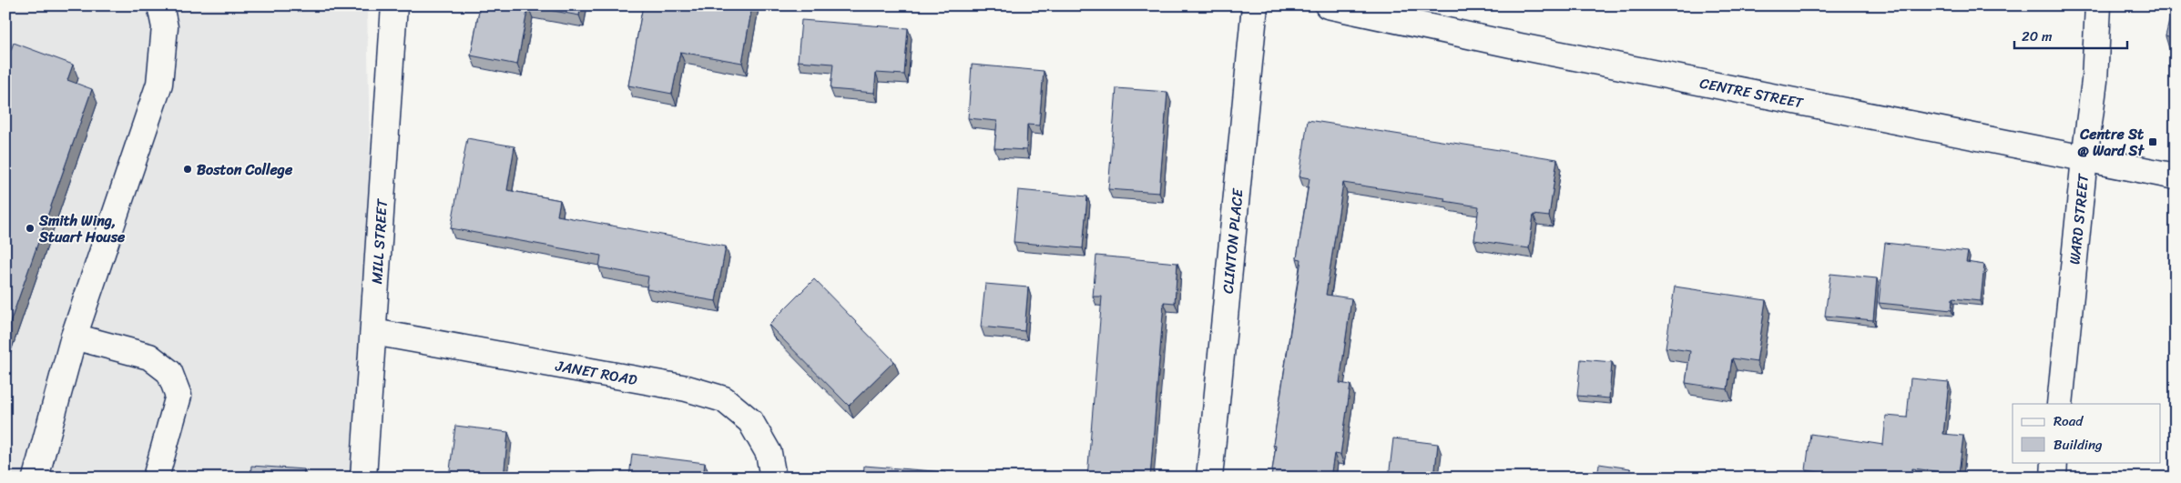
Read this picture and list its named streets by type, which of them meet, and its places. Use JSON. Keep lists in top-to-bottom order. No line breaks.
{"streets":{"street":["CENTRE STREET","WARD STREET","CLINTON PLACE","MILL STREET","JANET ROAD"]},"crossings":[["CENTRE STREET","WARD STREET"],["MILL STREET","JANET ROAD"]],"places":{"transit":["Centre St @ Ward St"],"other":["Boston College","Smith Wing, Stuart House"]},"legend":["Road","Building"],"scale_bar":"20 m"}
